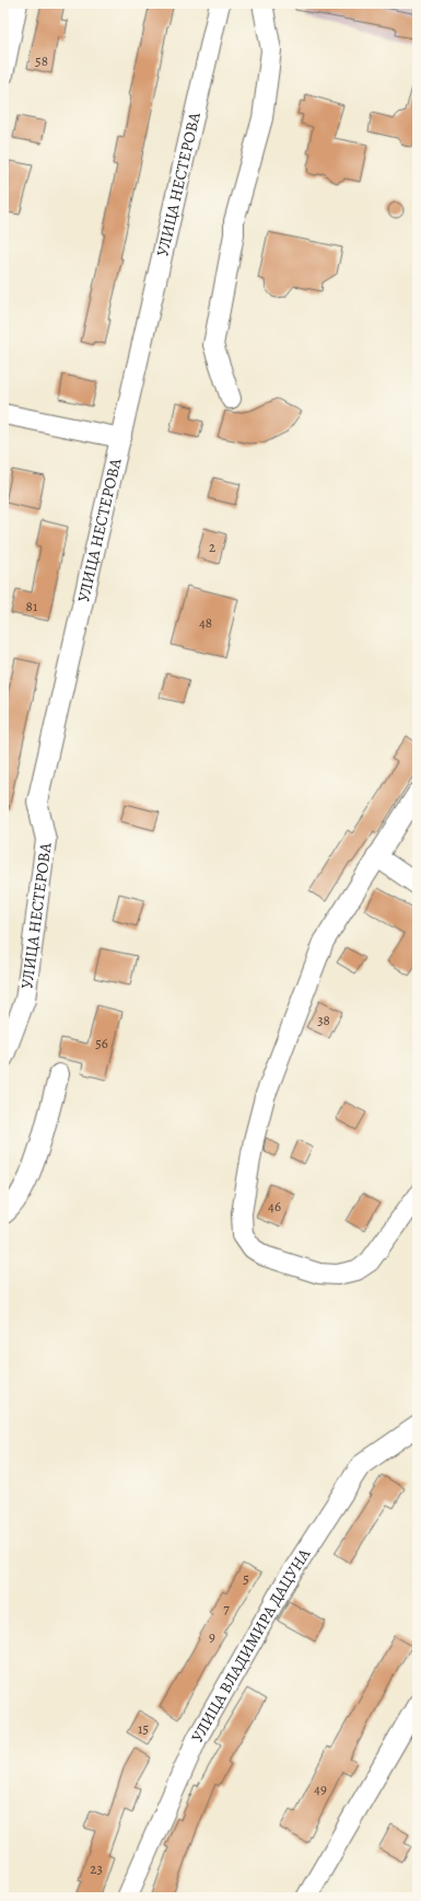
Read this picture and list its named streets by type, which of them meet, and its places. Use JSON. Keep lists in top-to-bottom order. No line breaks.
{"streets":{"street":["УЛИЦА НЕСТЕРОВА","УЛИЦА ВЛАДИМИРА ДАЦУНА"]},"house_numbers":["58","2","81","48","38","56","46","5","7","9","15","49","23"]}
